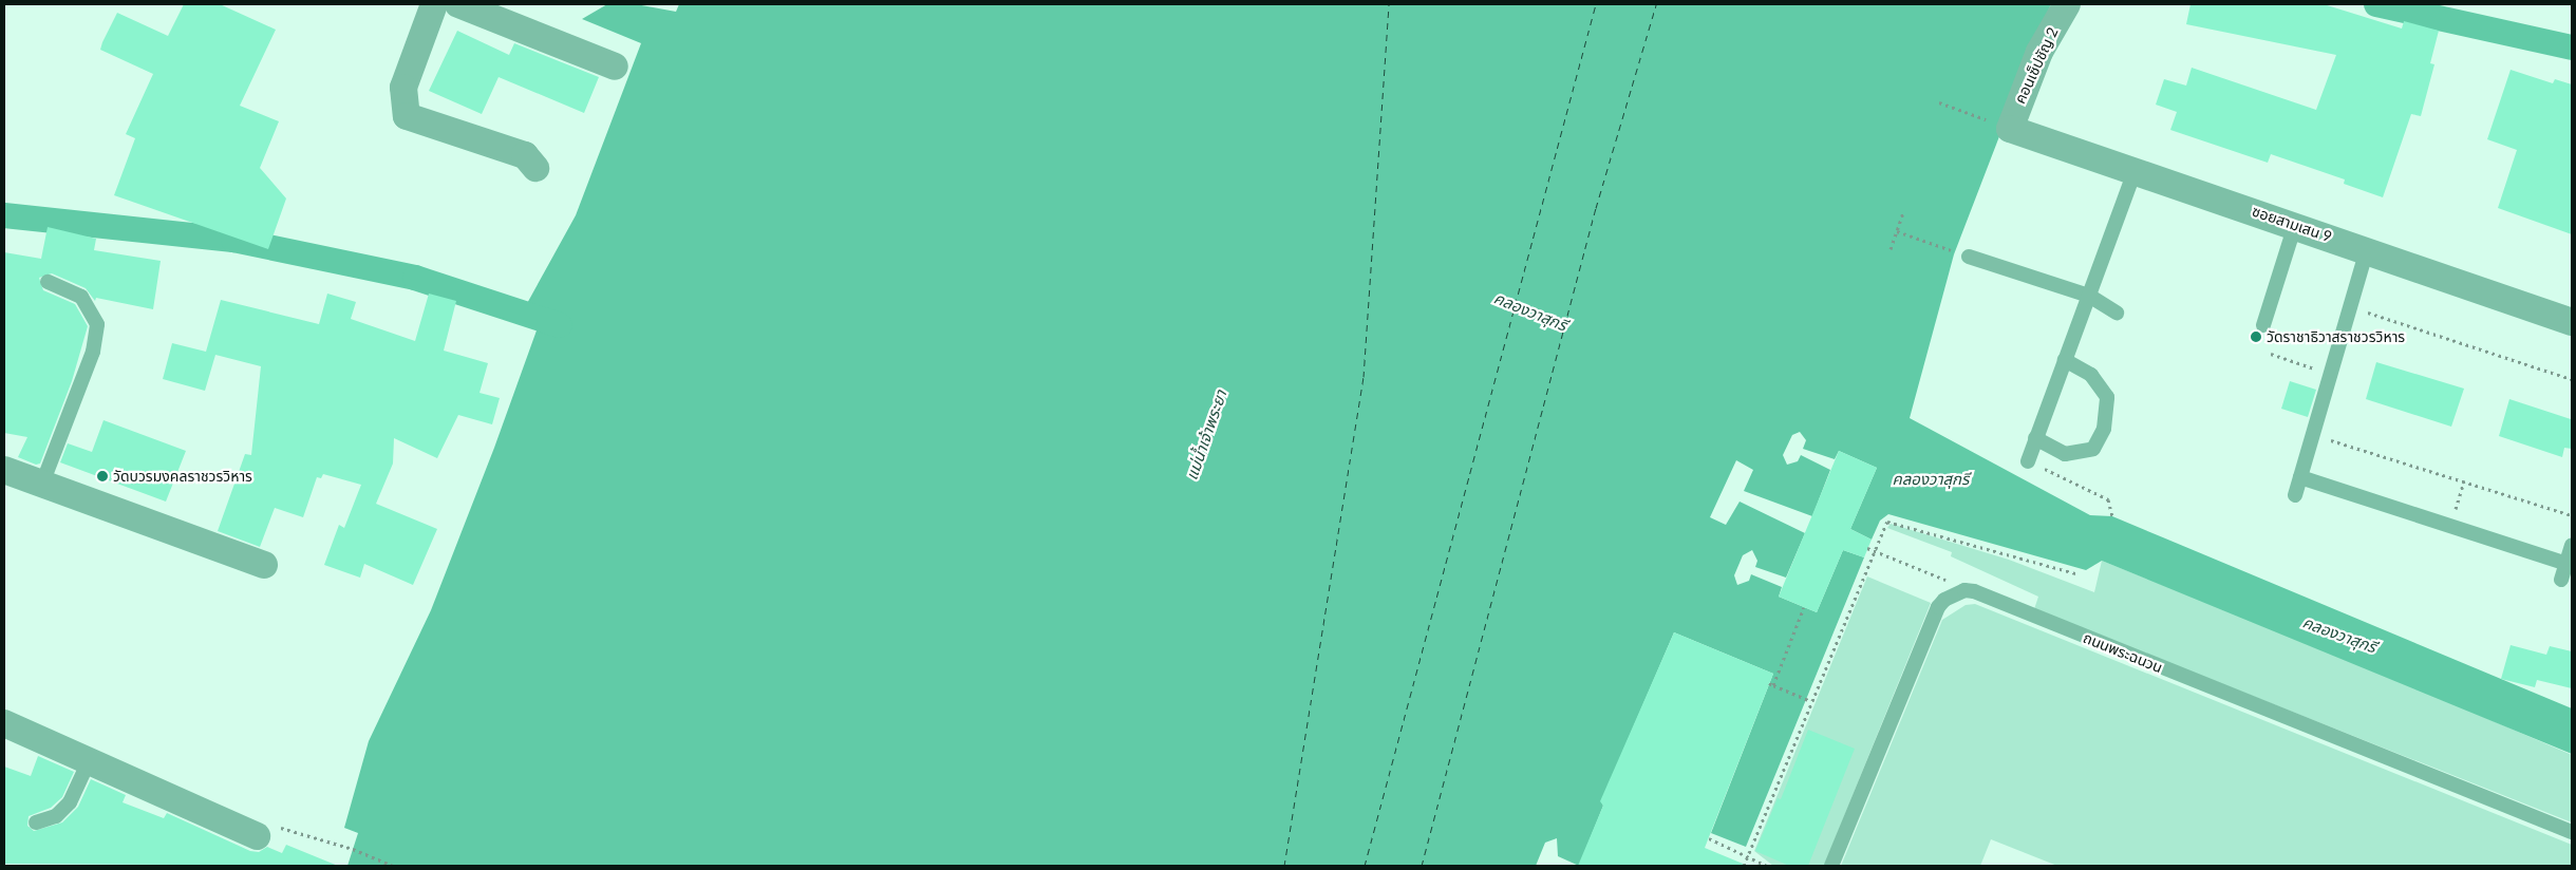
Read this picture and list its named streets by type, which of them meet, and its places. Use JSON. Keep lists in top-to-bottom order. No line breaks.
{"streets":{"street":["คอนเซ็ปชัญ 2","ซอยสามเสน 9"],"lane":["ถนนพระฉนวน"]},"crossings":[["คอนเซ็ปชัญ 2","ซอยสามเสน 9"]],"water":["คลองวาสุกรี","แม่น้ำเจ้าพระยา"],"places":["วัดราชาธิวาสราชวรวิหาร","วัดบวรมงคลราชวรวิหาร"]}
